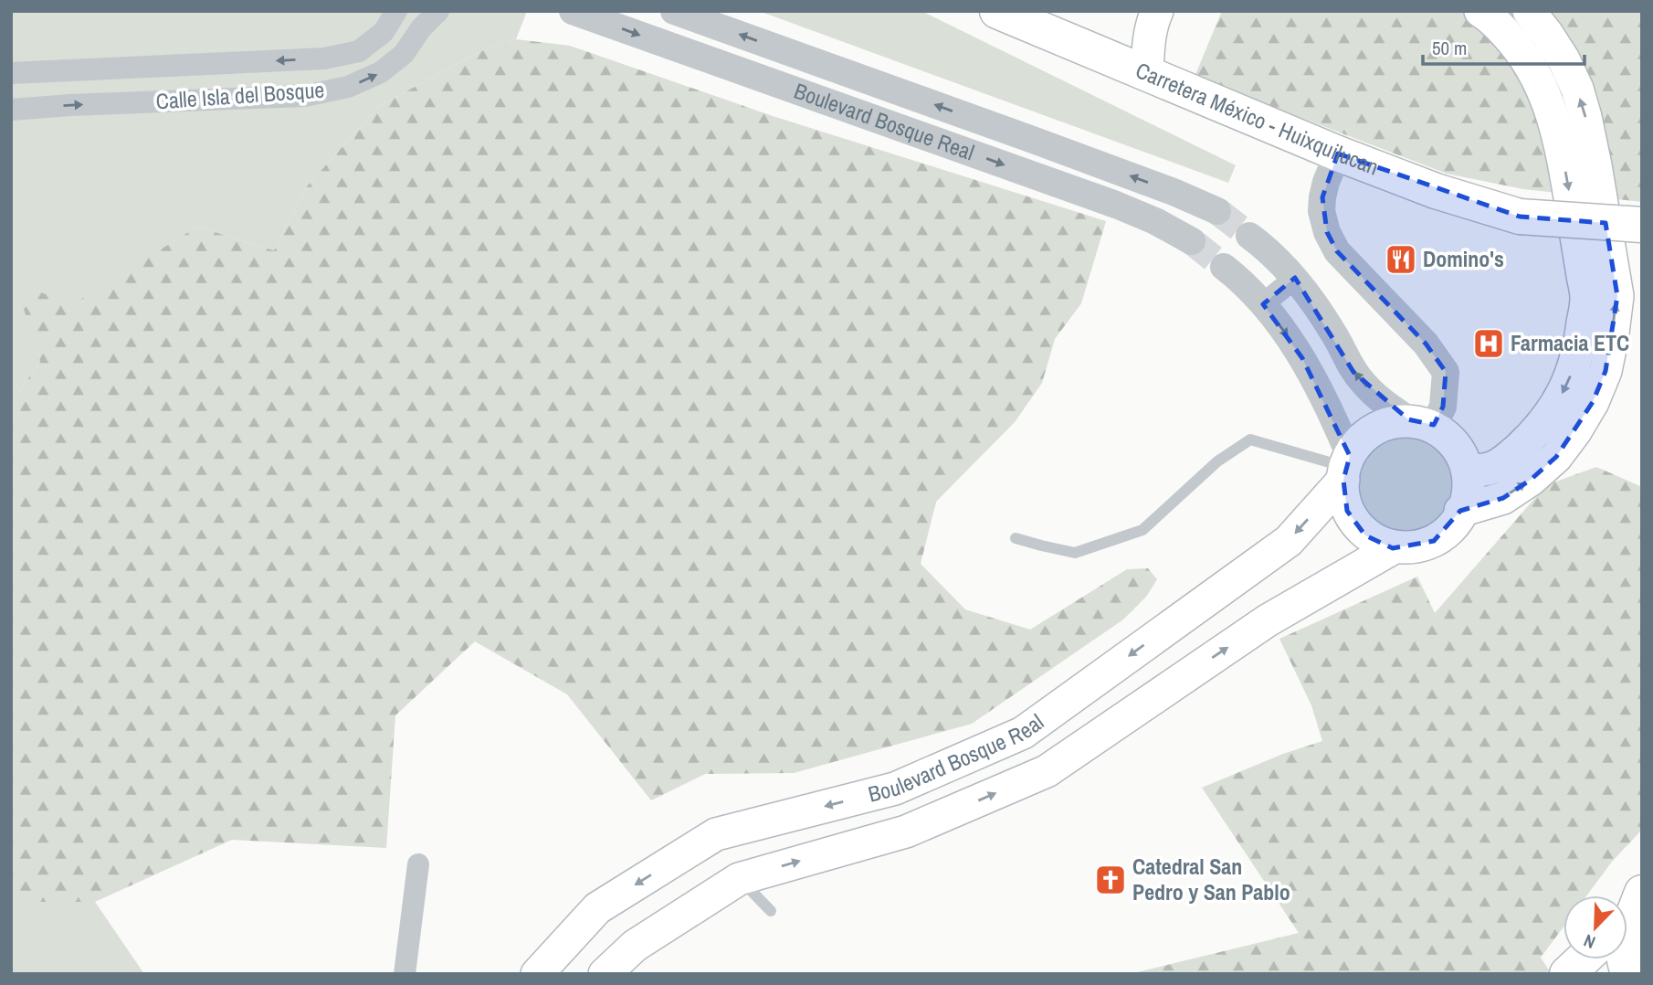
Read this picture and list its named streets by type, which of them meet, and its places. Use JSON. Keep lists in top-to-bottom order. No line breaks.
{"streets":{"main road":["Carretera México - Huixquilucan","Boulevard Bosque Real"],"street":["Calle Isla del Bosque"]},"places":{"restaurant":["Domino's"],"hospital":["Farmacia ETC"],"church":["Catedral San Pedro y San Pablo"]},"scale_bar":"50 m","north":"bottom left"}
